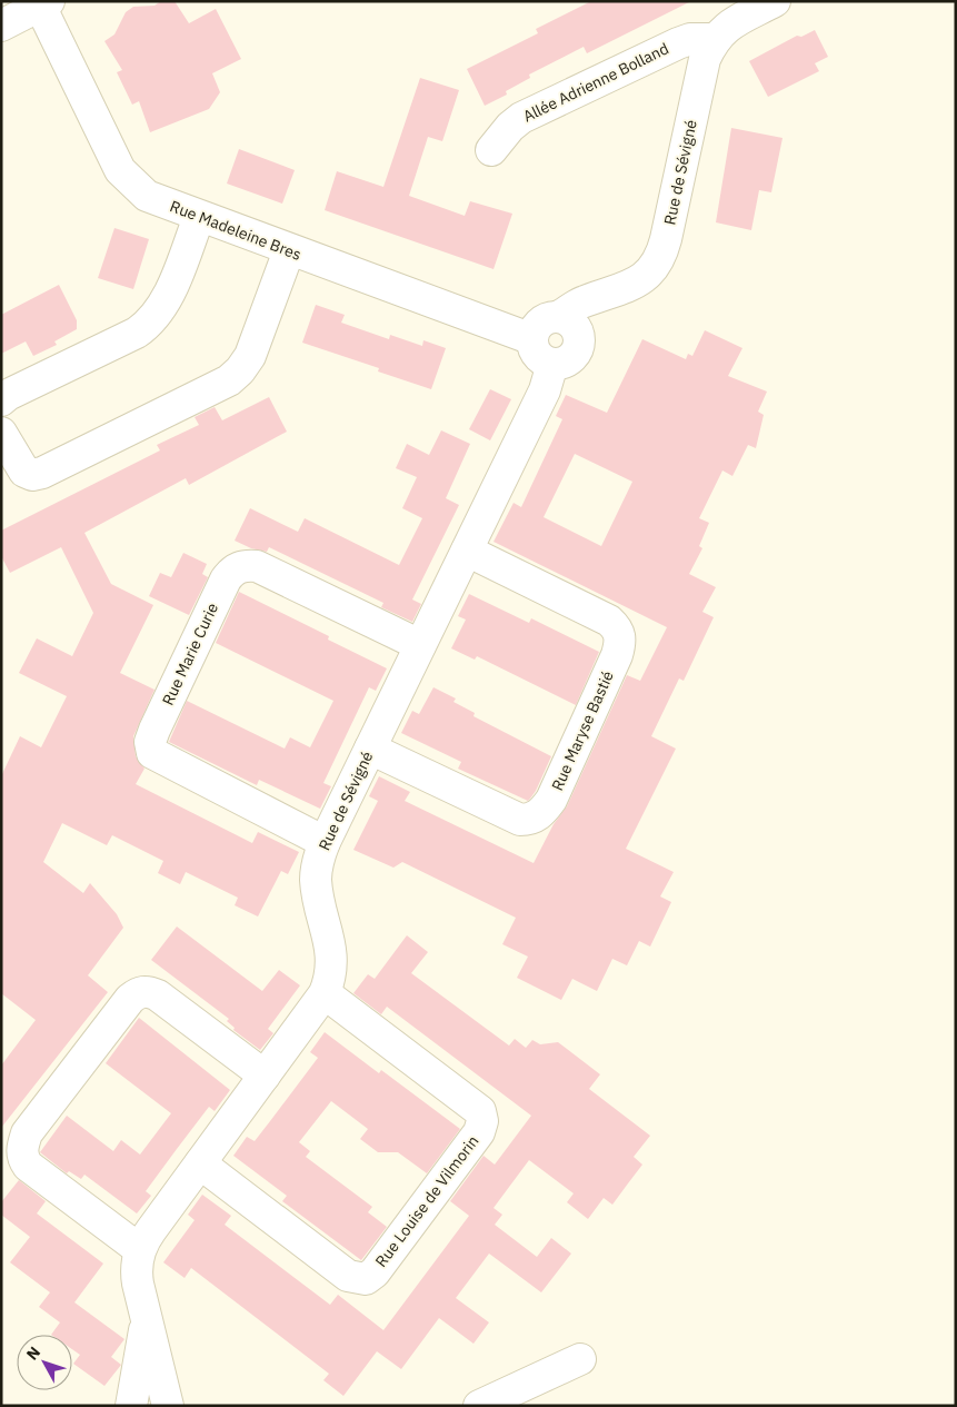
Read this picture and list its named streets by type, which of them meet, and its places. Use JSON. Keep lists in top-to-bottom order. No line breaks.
{"streets":{"street":["Allée Adrienne Bolland","Rue de Sévigné","Rue Madeleine Bres","Rue Marie Curie","Rue Maryse Bastié","Rue Louise de Vilmorin"]},"crossings":[["Allée Adrienne Bolland","Rue de Sévigné"],["Rue de Sévigné","Rue Madeleine Bres"],["Rue de Sévigné","Rue Marie Curie"],["Rue de Sévigné","Rue Maryse Bastié"],["Rue de Sévigné","Rue Louise de Vilmorin"]],"north":"top left"}
